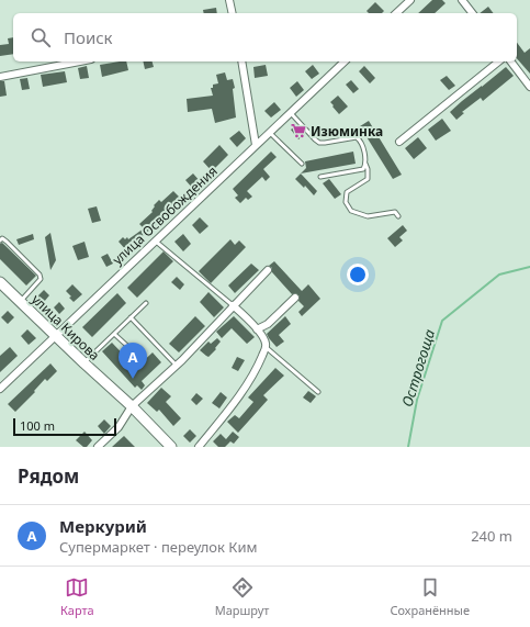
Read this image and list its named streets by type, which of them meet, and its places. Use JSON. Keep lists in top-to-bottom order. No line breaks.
{"streets":{"main road":["улица Кирова"],"street":["улица Освобождения"]},"crossings":[["улица Освобождения","улица Кирова"]],"water":["Острогоща"],"places":{"supermarket":["Изюминка"]},"scale_bar":"100 m","page":{"search":"Поиск","pins":"A","scale":"100 m","heading":"Рядом","list":[{"mark":"A","name":"Меркурий","note":"Супермаркет · переулок Ким","value":"240 m"}],"nav":["Карта","Маршрут","Сохранённые"]}}
